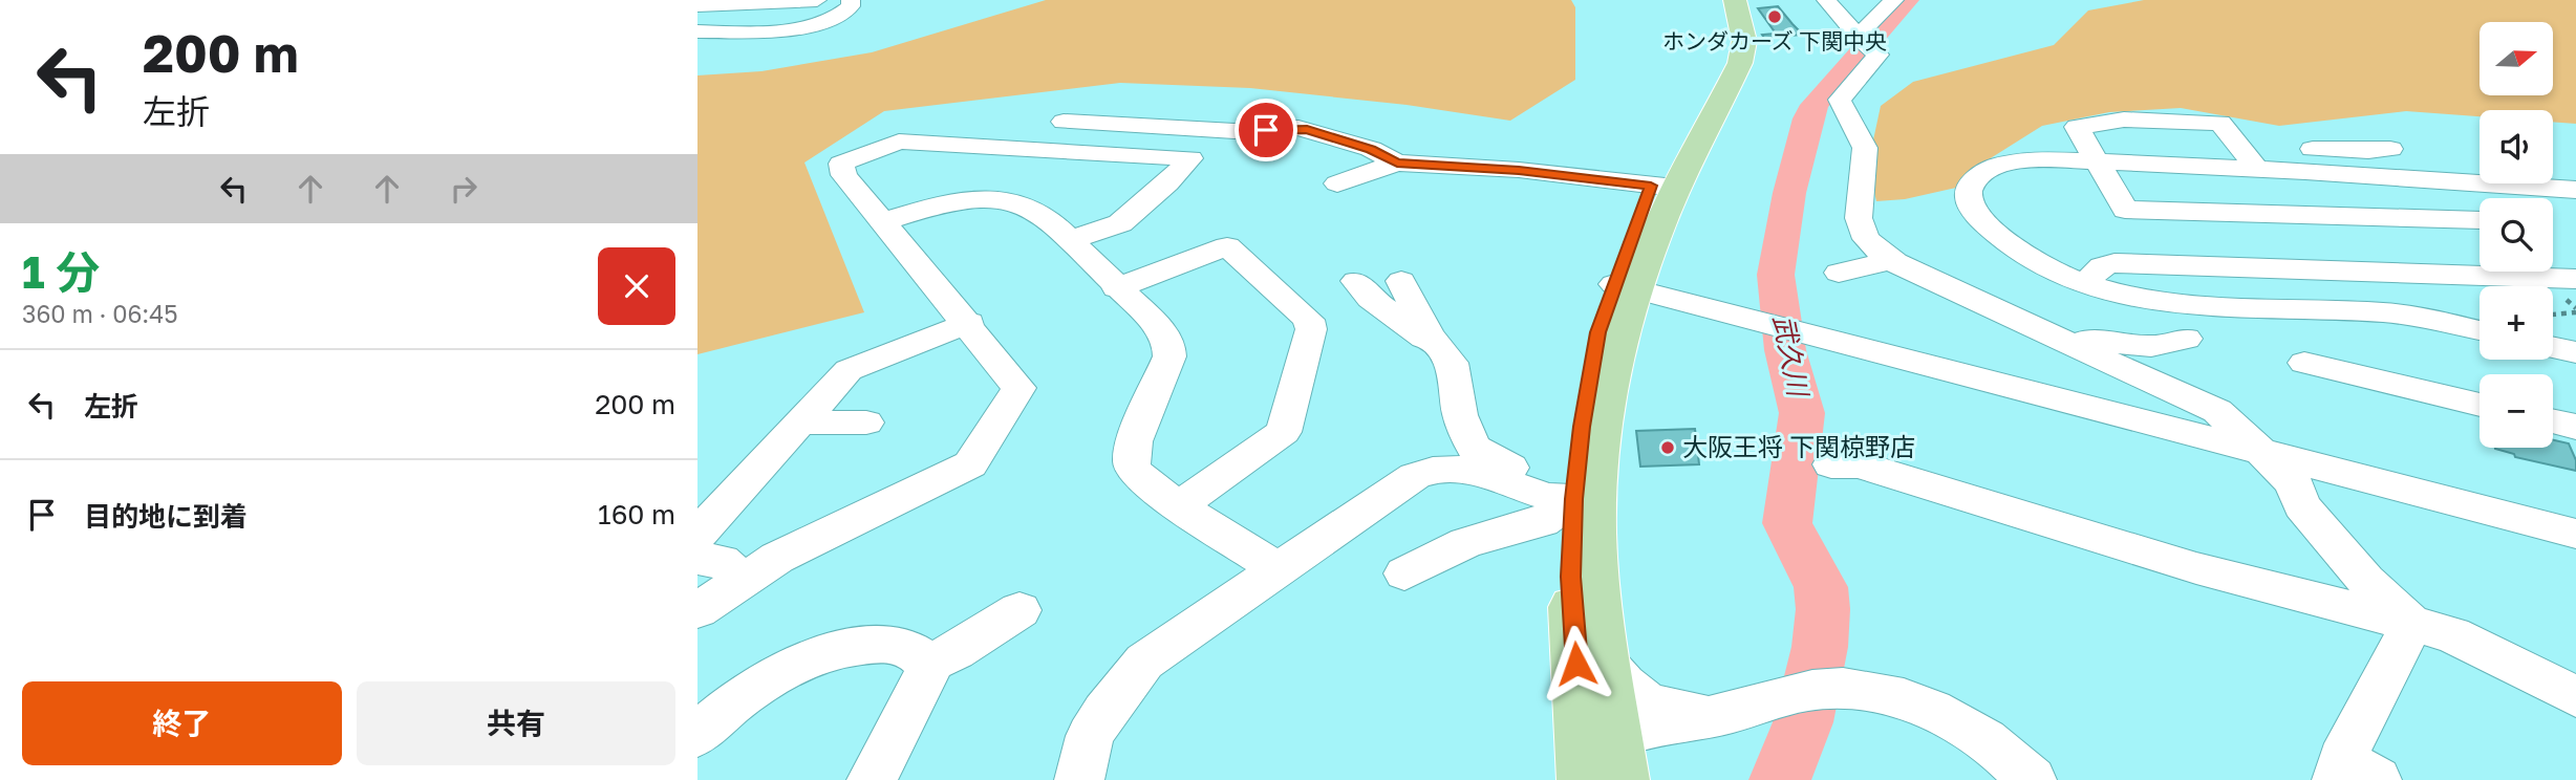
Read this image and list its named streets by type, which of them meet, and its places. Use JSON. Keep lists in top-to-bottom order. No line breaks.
{"water":["武久川"],"places":["ホンダカーズ 下関中央","大阪王将 下関椋野店"],"north":"right","page":{"turn":["200 m","左折"],"map_buttons":["+","−"],"heading":["1 分","360 m · 06:45"],"list":[{"name":"左折","value":"200 m"},{"name":"目的地に到着","value":"160 m"}],"buttons":["終了","共有"]}}
